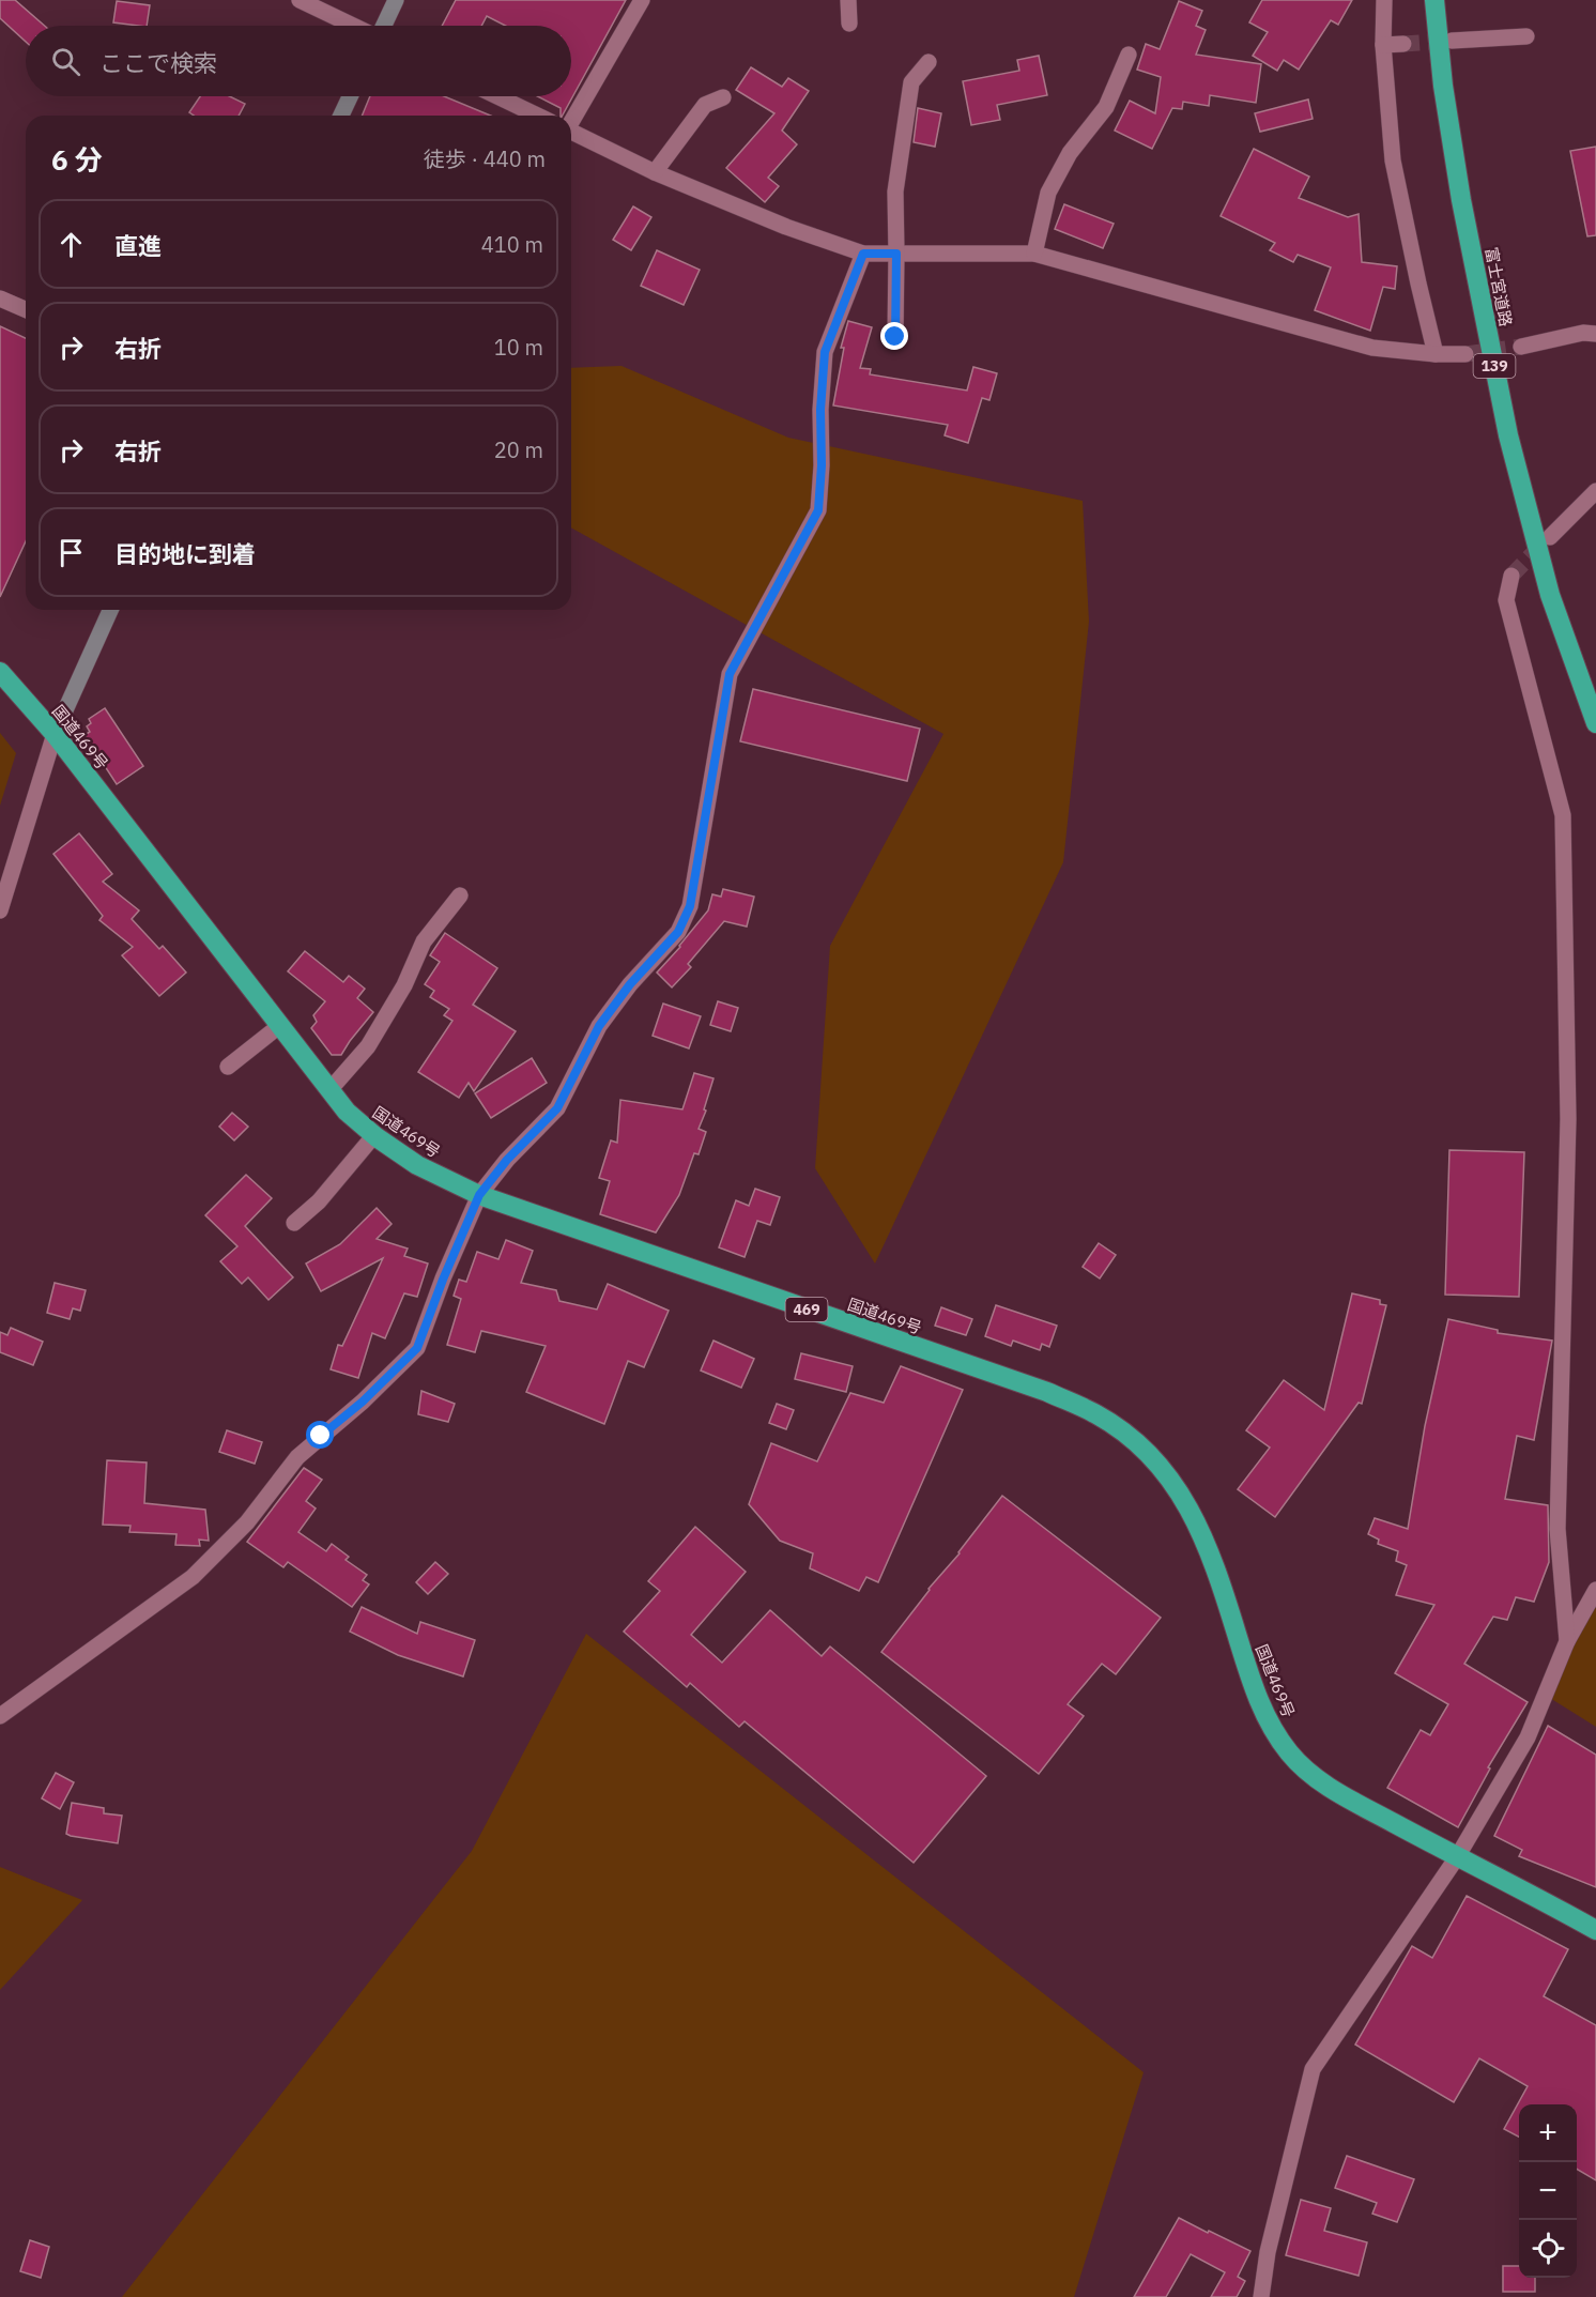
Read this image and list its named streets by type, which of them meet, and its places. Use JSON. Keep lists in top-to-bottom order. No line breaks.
{"streets":{"highway":["富士宮道路","139","国道469号","469"]},"page":{"search":"ここで検索","heading":["6 分","徒歩 · 440 m"],"list":[["直進","410 m"],["右折","10 m"],["右折","20 m"],"目的地に到着"],"map_buttons":["+","−"]}}
